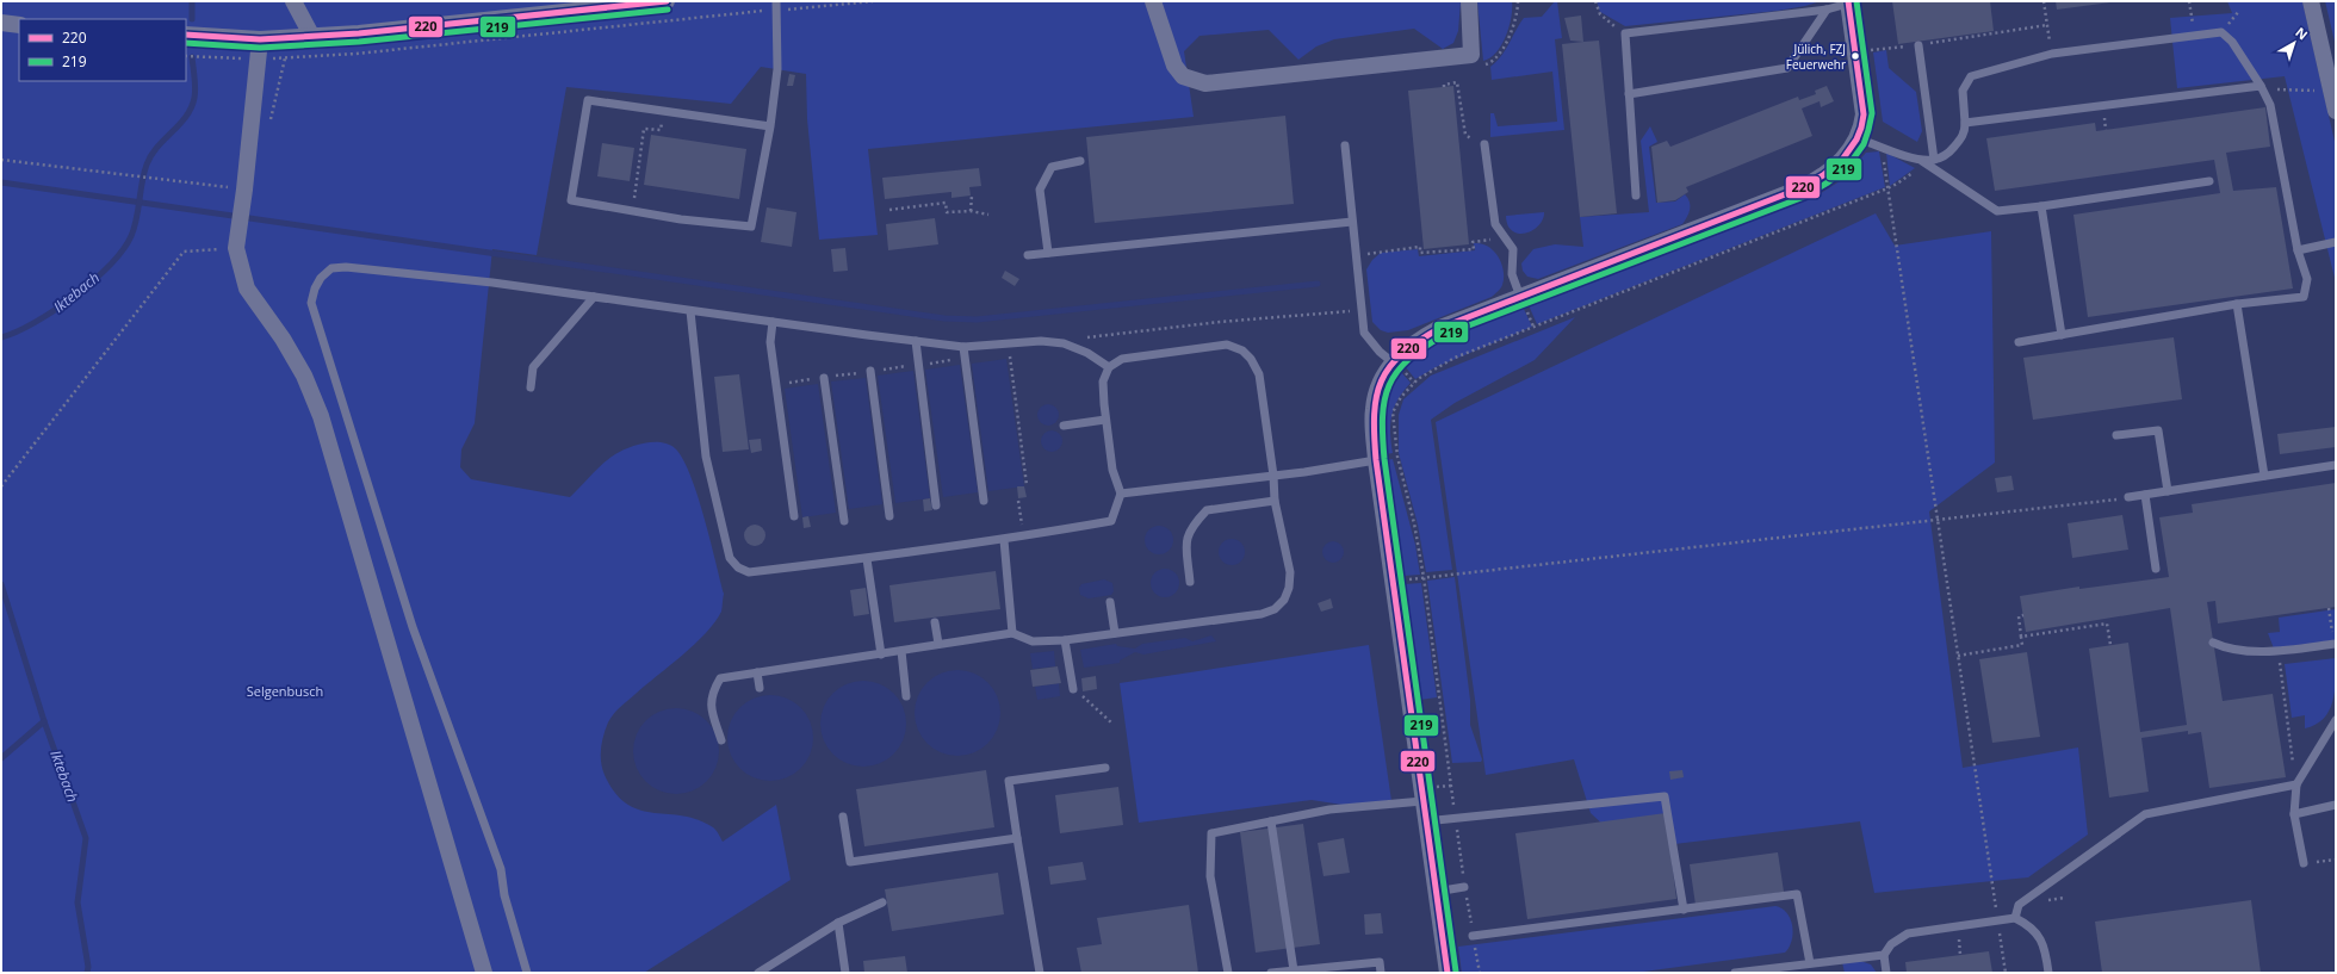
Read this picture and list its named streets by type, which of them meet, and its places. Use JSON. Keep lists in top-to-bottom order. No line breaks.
{"water":["Iktebach"],"parks":["Selgenbusch"],"places":["Jülich, FZJ Feuerwehr"],"lines":["transit line 220","transit line 219"],"legend":["220","219"],"north":"top right"}
